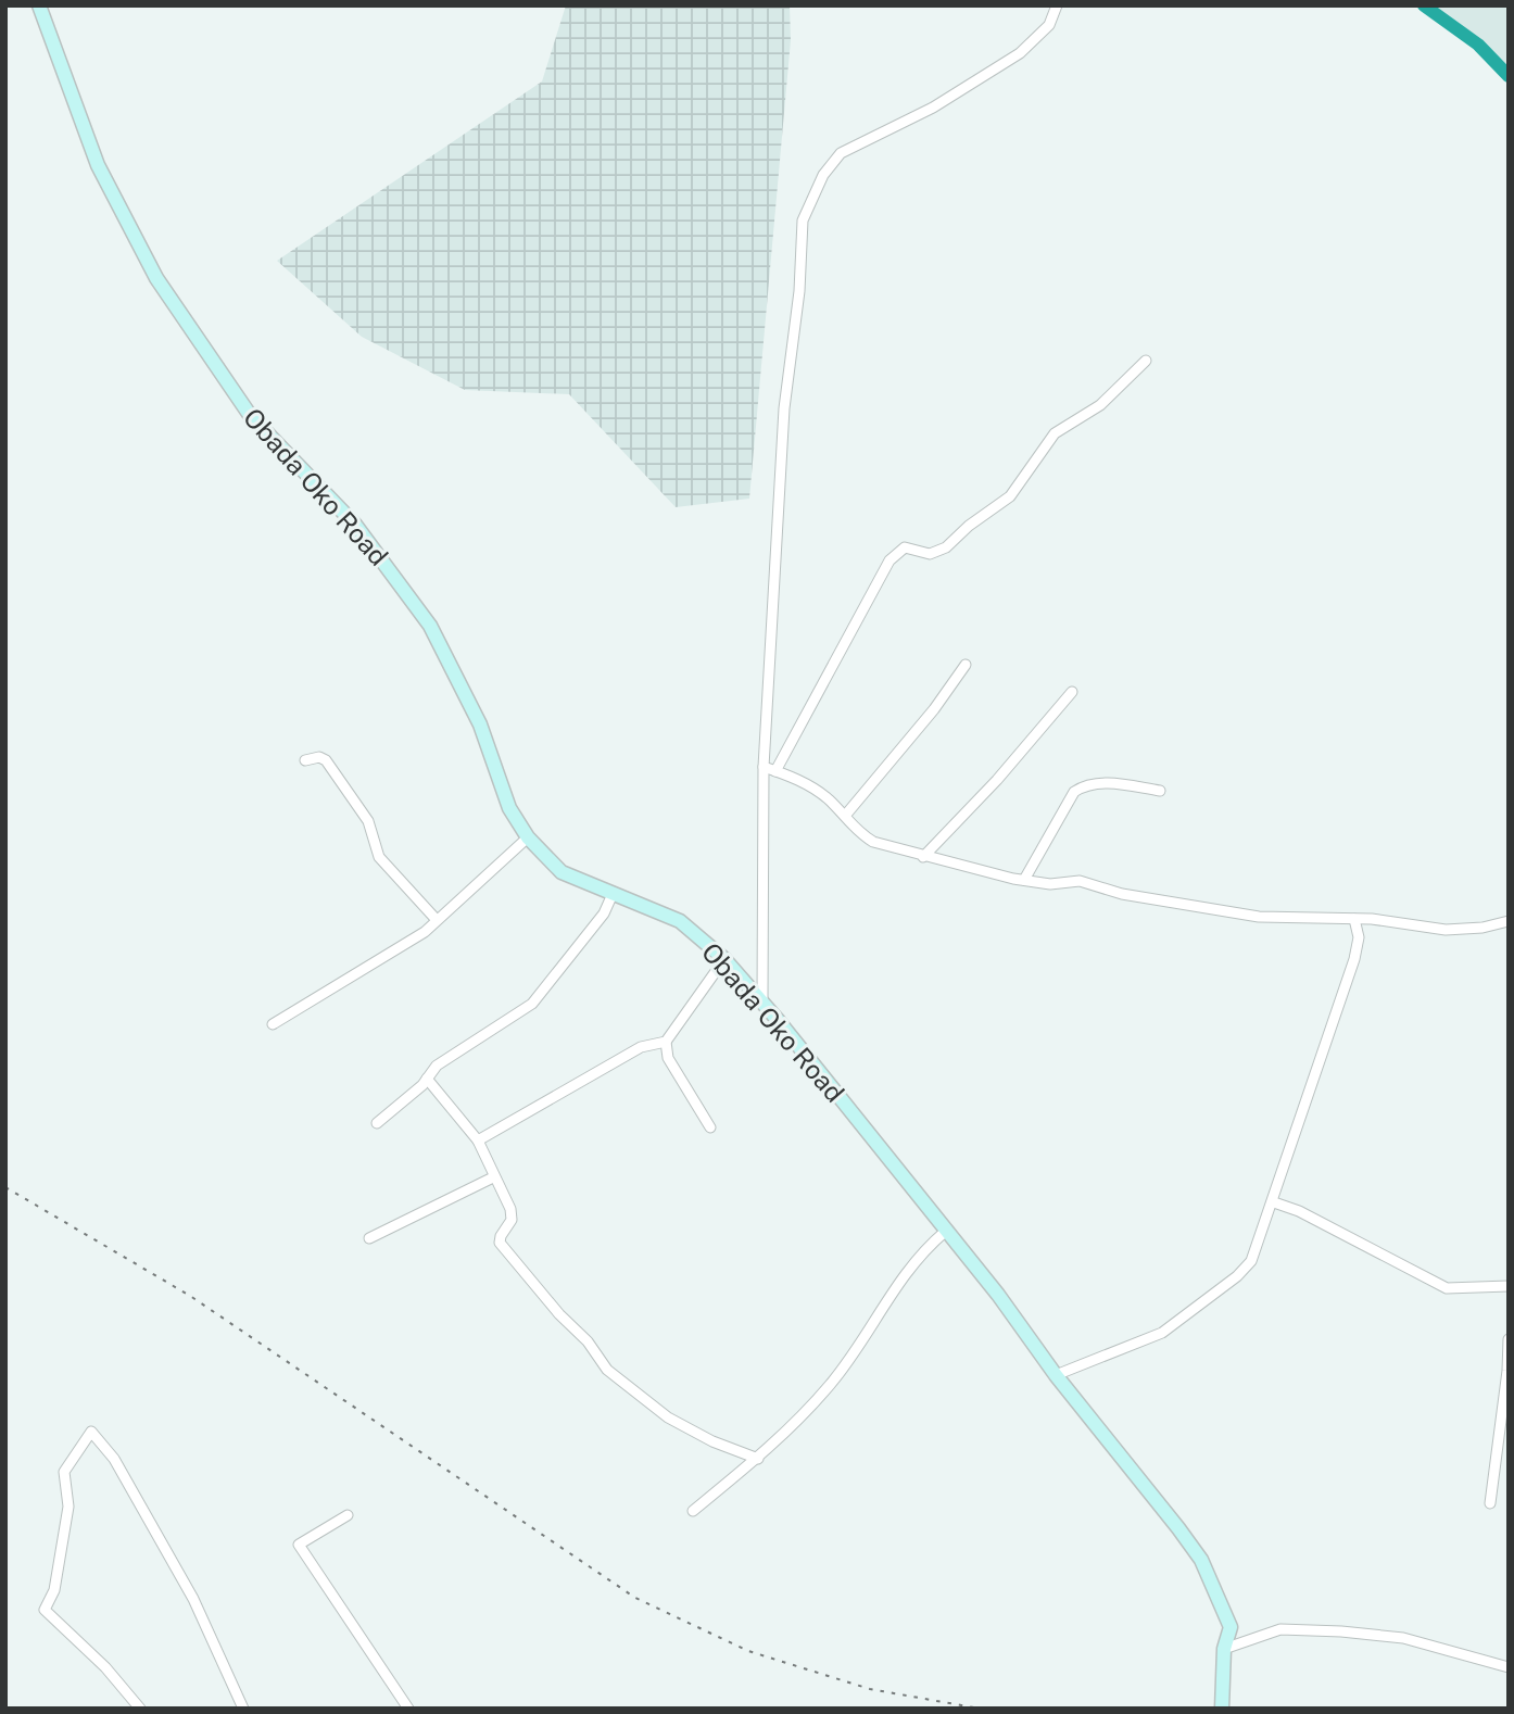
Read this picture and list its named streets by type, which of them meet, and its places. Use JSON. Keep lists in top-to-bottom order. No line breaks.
{"streets":{"main road":["Obada Oko Road"]}}
